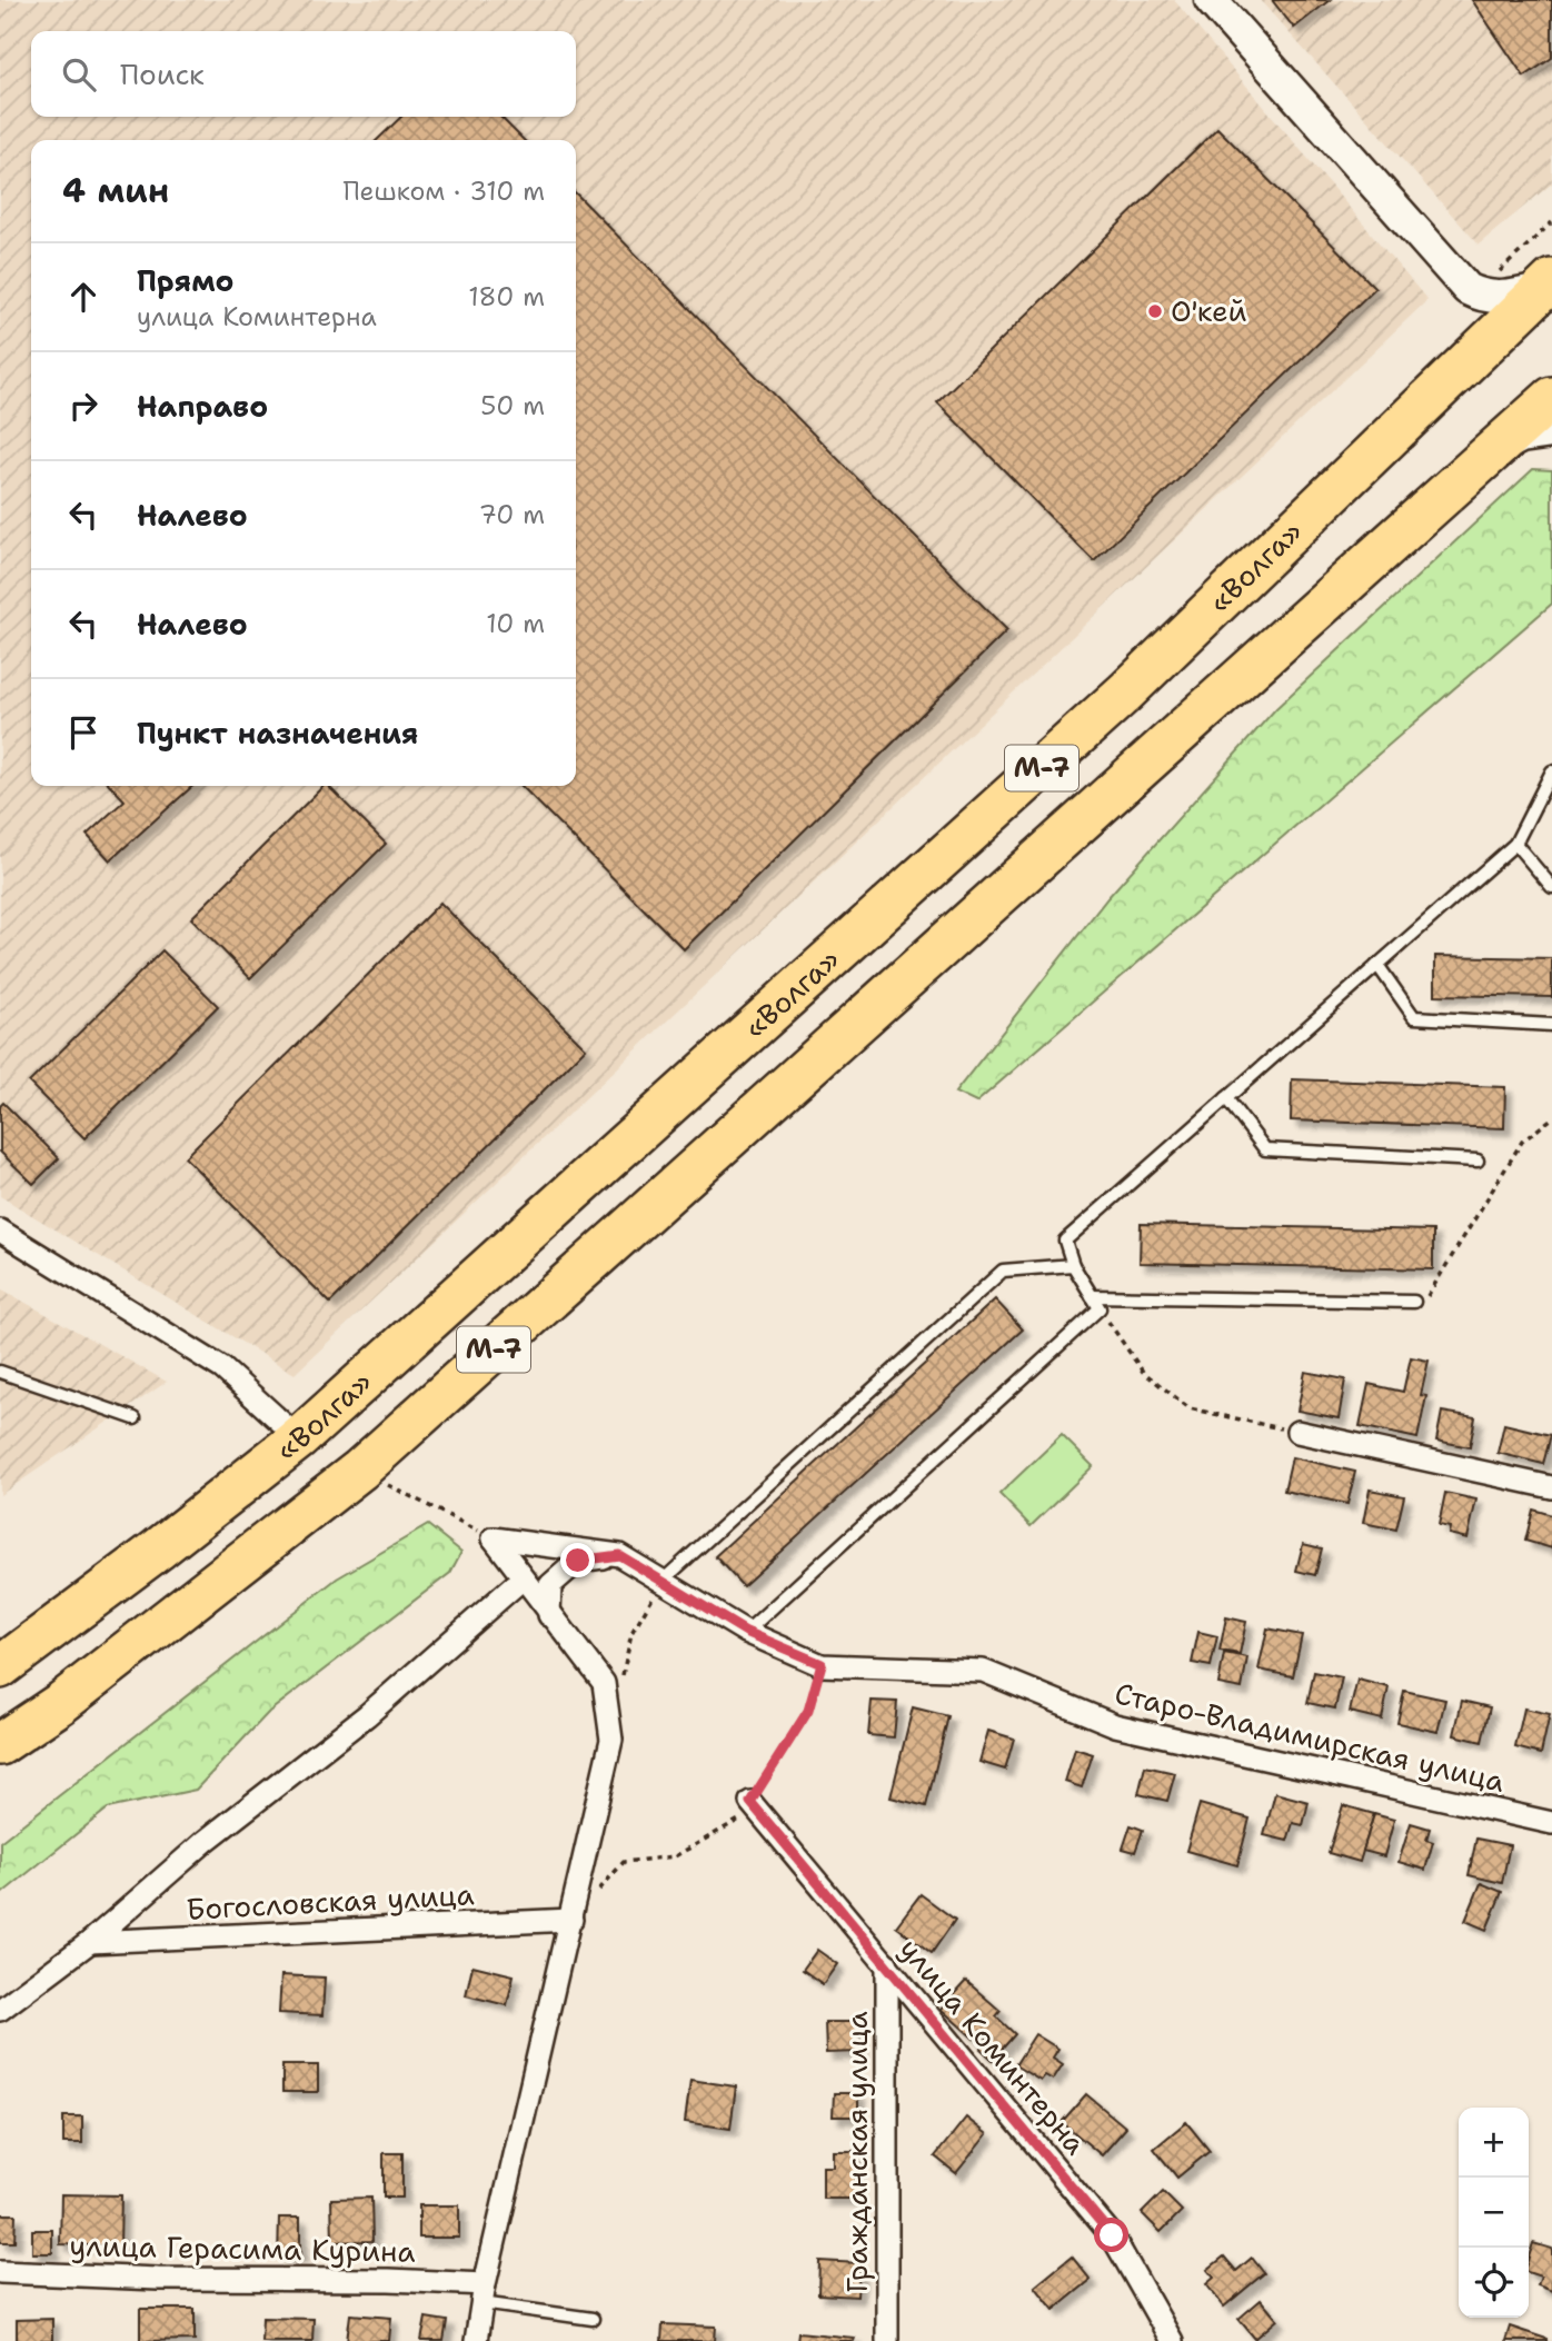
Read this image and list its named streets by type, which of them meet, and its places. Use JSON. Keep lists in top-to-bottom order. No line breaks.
{"streets":{"highway":["«Волга»","М-7"],"street":["Старо-Владимирская улица","Богословская улица","улица Коминтерна","Гражданская улица","улица Герасима Курина"]},"crossings":[["улица Коминтерна","Гражданская улица"]],"places":["О'кей"],"page":{"search":"Поиск","heading":["4 мин","Пешком · 310 m"],"list":[["Прямо","улица Коминтерна","180 m"],["Направо","50 m"],["Налево","70 m"],["Налево","10 m"],"Пункт назначения"],"map_buttons":["+","−"]}}
